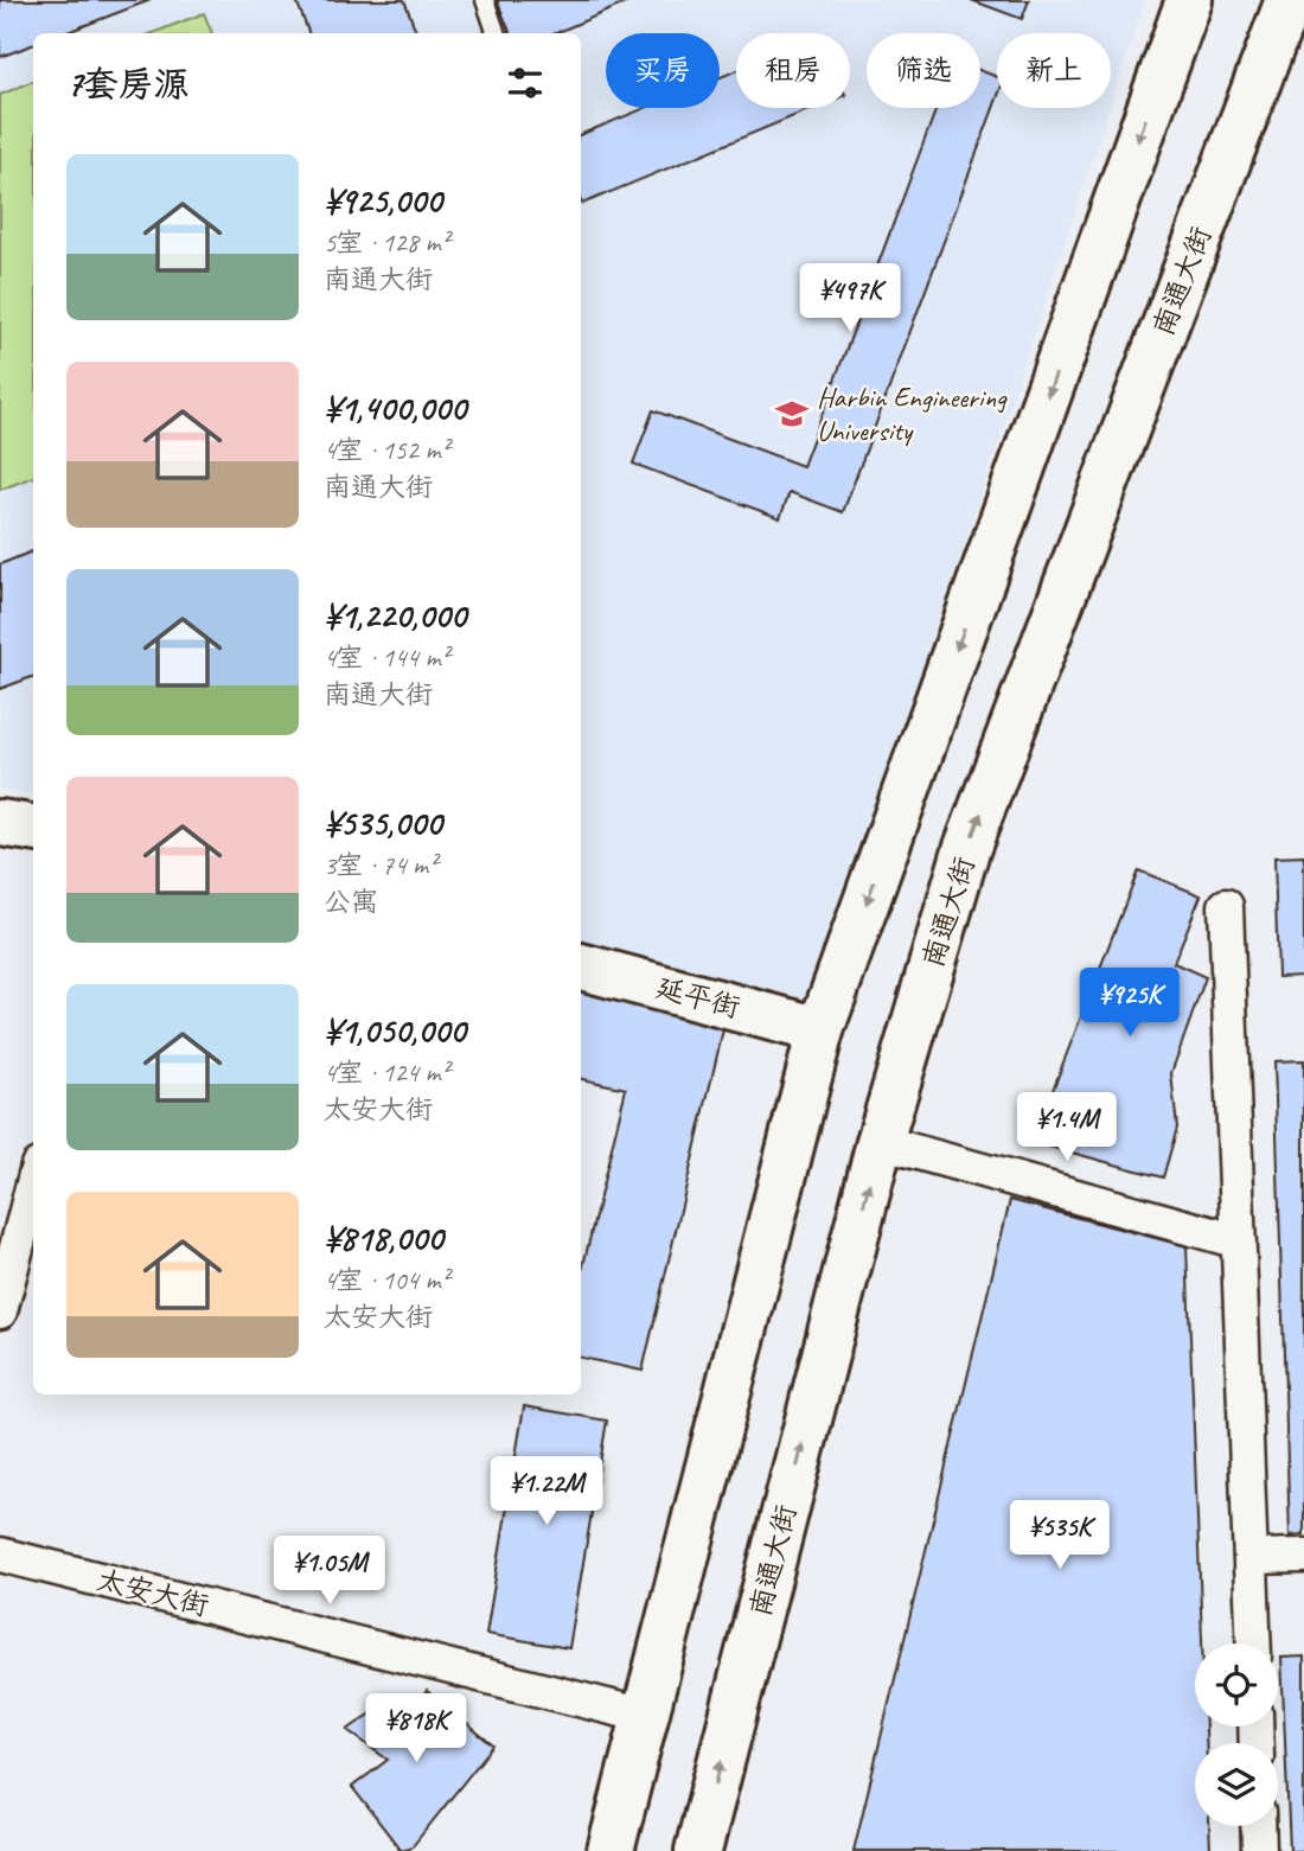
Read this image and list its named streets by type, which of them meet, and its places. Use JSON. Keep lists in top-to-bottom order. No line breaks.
{"streets":{"main road":["南通大街","延平街"],"street":["太安大街"]},"places":{"school or university":["Harbin Engineering University"]},"page":{"chip":["买房","租房","筛选","新上"],"heading":"7套房源","list":[{"name":"¥925,000","note":"5室 · 128 m² · 南通大街"},{"name":"¥1,400,000","note":"4室 · 152 m² · 南通大街"},{"name":"¥1,220,000","note":"4室 · 144 m² · 南通大街"},{"name":"¥535,000","note":"3室 · 74 m² · 公寓"},{"name":"¥1,050,000","note":"4室 · 124 m² · 太安大街"},{"name":"¥818,000","note":"4室 · 104 m² · 太安大街"}],"price":["¥497K","¥925K","¥1.4M","¥1.22M","¥535K","¥1.05M","¥818K"]}}
